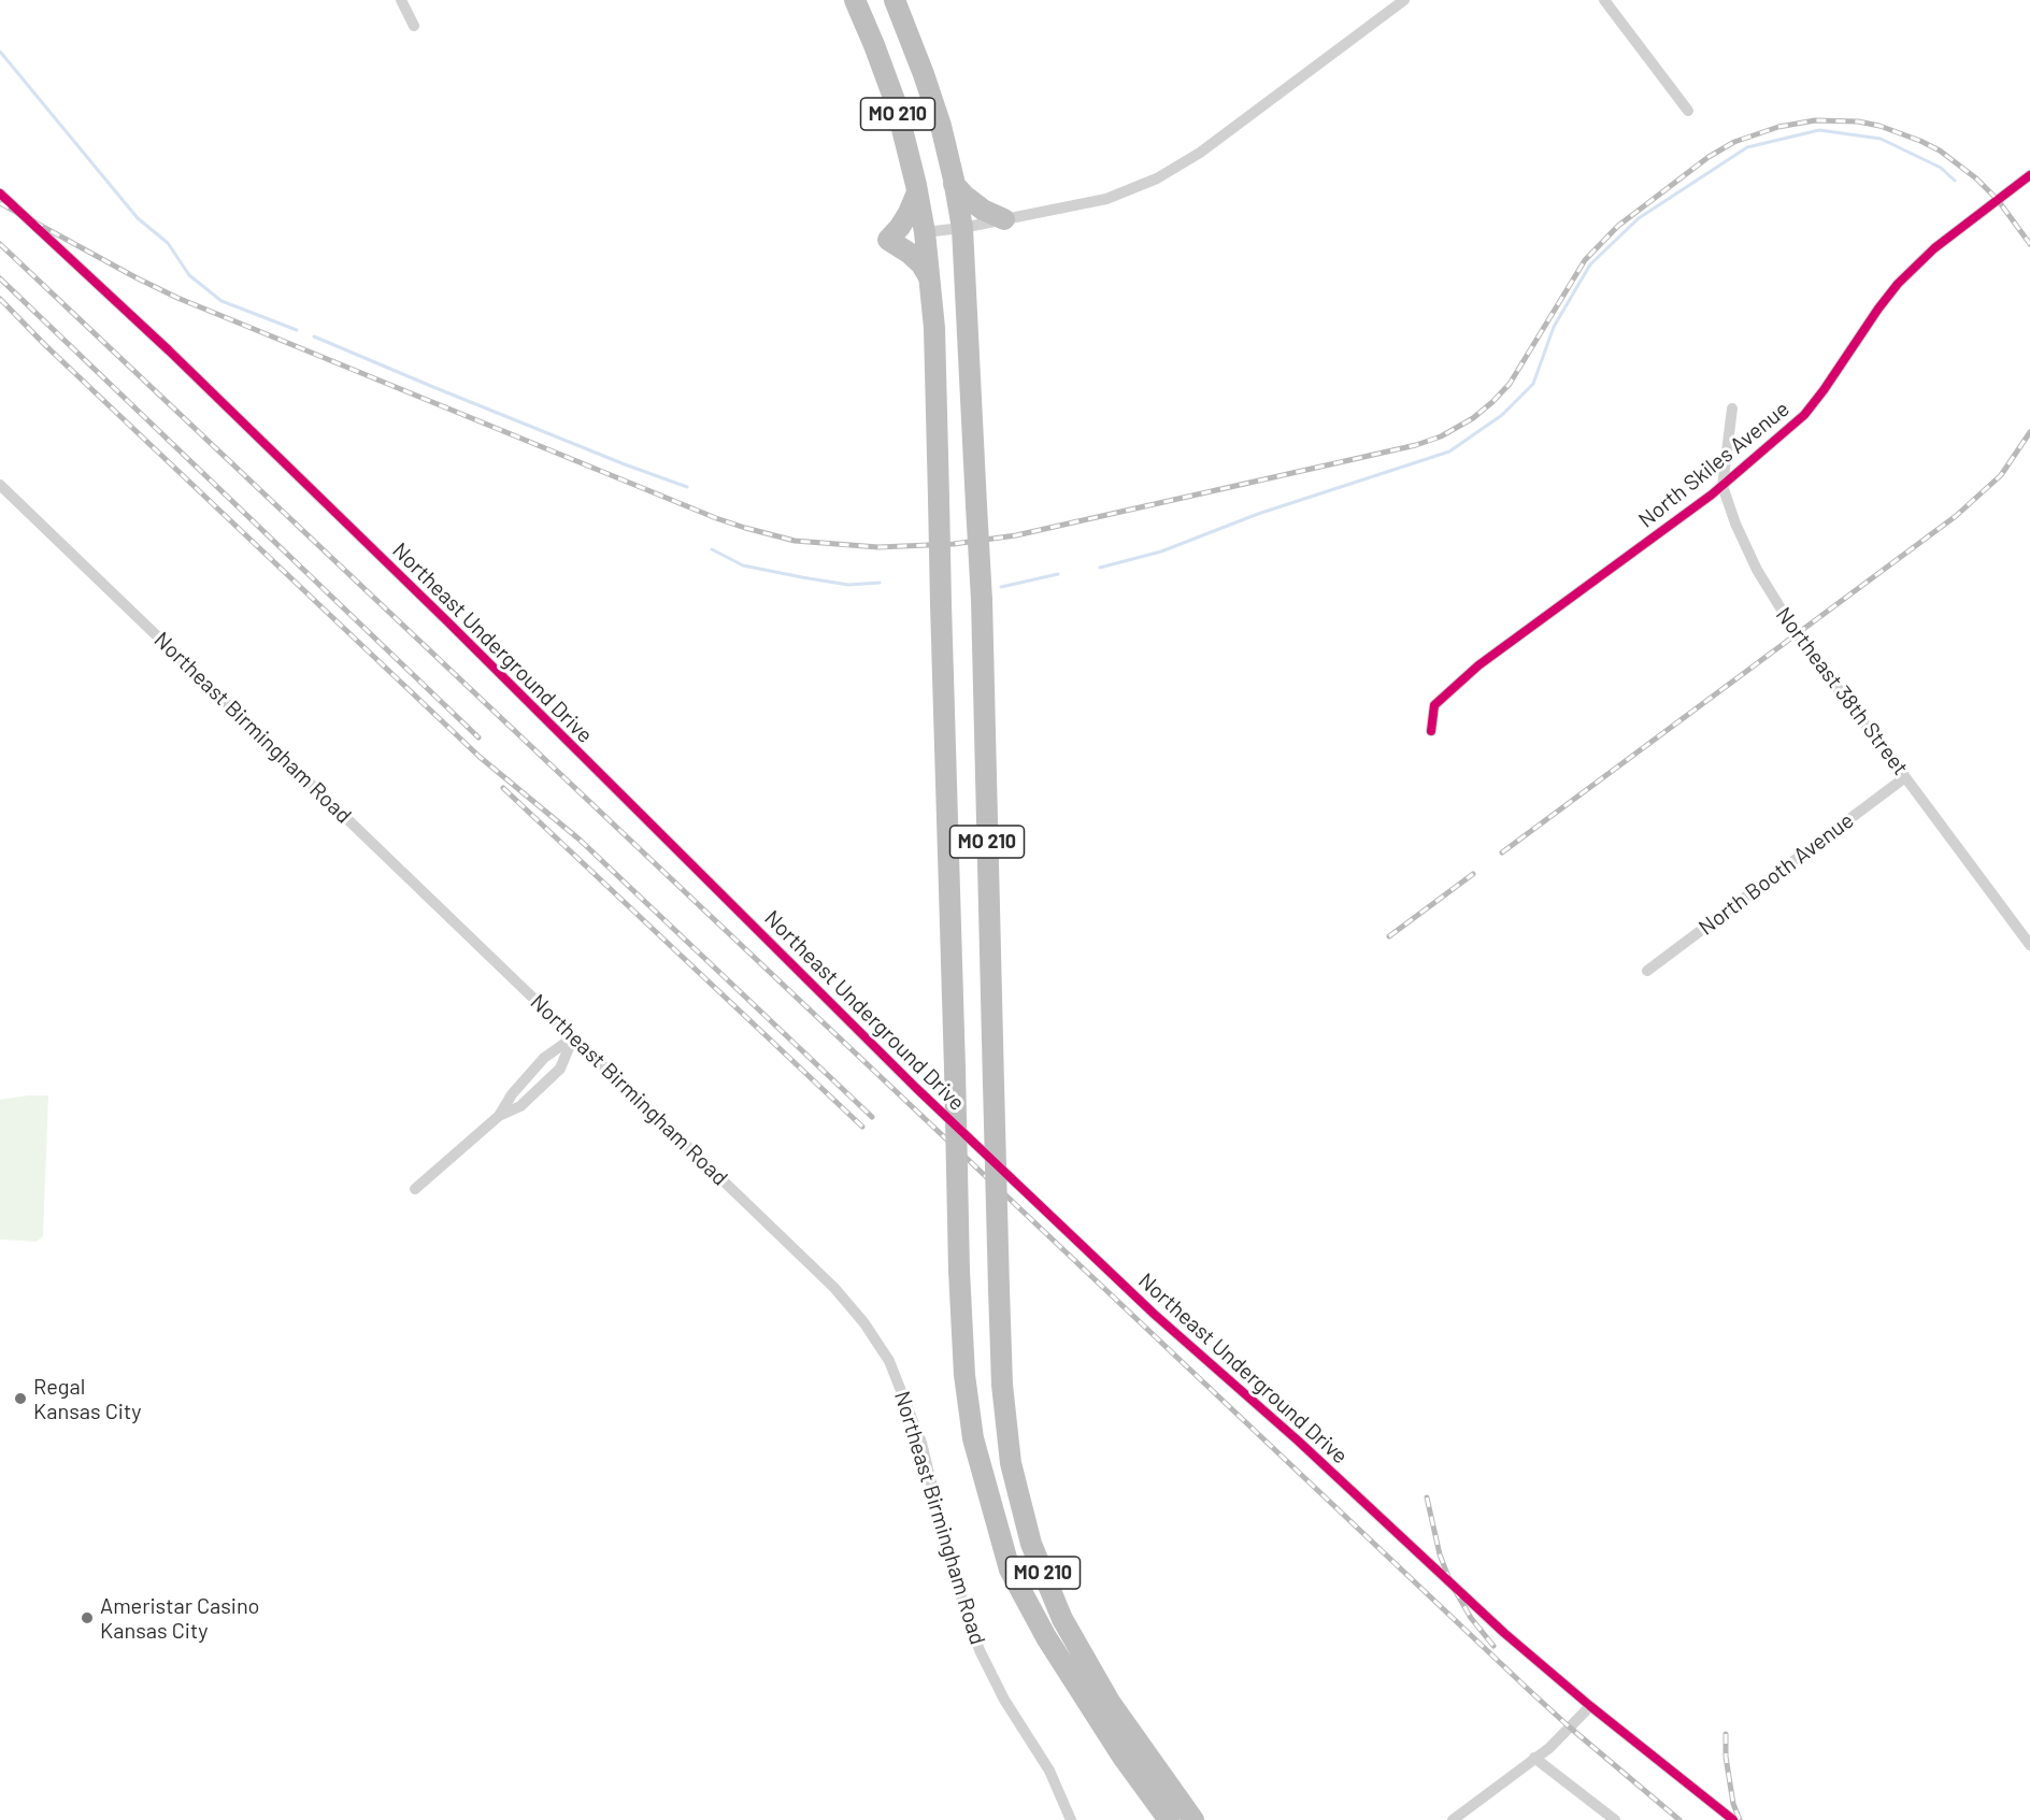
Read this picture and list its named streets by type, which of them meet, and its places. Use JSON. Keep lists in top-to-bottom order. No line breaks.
{"streets":{"highway":["MO 210"],"street":["North Skiles Avenue","Northeast Underground Drive","Northeast 38th Street","Northeast Birmingham Road","North Booth Avenue"]},"crossings":[["North Skiles Avenue","Northeast 38th Street"],["Northeast 38th Street","North Booth Avenue"]],"places":["Regal Kansas City","Ameristar Casino Kansas City"]}
